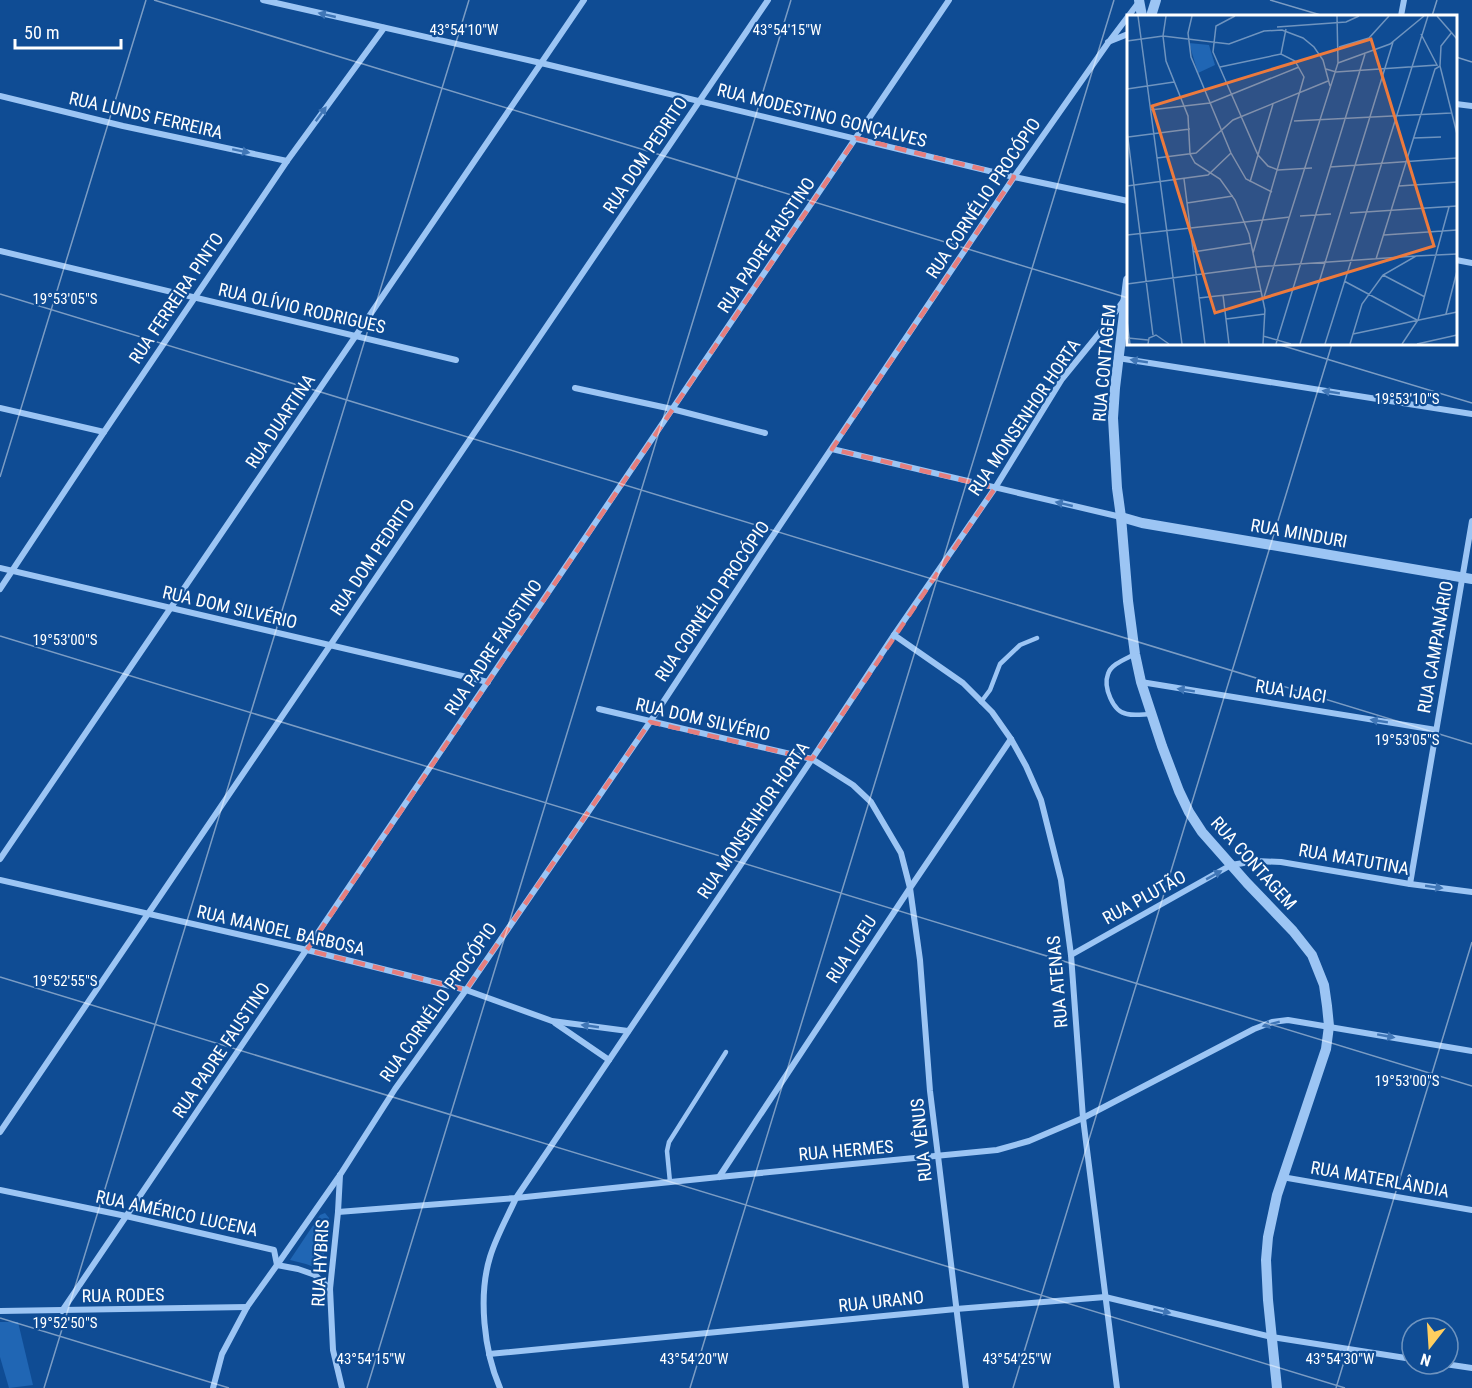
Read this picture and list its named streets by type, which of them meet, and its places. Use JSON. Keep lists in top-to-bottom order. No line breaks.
{"streets":{"street":["RUA LUNDS FERREIRA","RUA MODESTINO GONÇALVES","RUA DOM PEDRITO","RUA CORNÉLIO PROCÓPIO","RUA PADRE FAUSTINO","RUA FERREIRA PINTO","RUA OLÍVIO RODRIGUES","RUA CONTAGEM","RUA MONSENHOR HORTA","RUA DUARTINA","RUA MINDURI","RUA DOM SILVÉRIO","RUA CAMPANÁRIO","RUA IJACI","RUA MATUTINA","RUA PLUTÃO","RUA MANOEL BARBOSA","RUA LICEU","RUA ATENAS","RUA VÊNUS","RUA HERMES","RUA MATERLÂNDIA","RUA AMÉRICO LUCENA","RUA HYBRIS","RUA RODES","RUA URANO"]},"crossings":[["RUA LUNDS FERREIRA","RUA FERREIRA PINTO"],["RUA MODESTINO GONÇALVES","RUA DOM PEDRITO"],["RUA MODESTINO GONÇALVES","RUA CORNÉLIO PROCÓPIO"],["RUA MODESTINO GONÇALVES","RUA PADRE FAUSTINO"],["RUA MODESTINO GONÇALVES","RUA FERREIRA PINTO"],["RUA MODESTINO GONÇALVES","RUA DUARTINA"],["RUA DOM PEDRITO","RUA DOM SILVÉRIO"],["RUA DOM PEDRITO","RUA MANOEL BARBOSA"],["RUA CORNÉLIO PROCÓPIO","RUA DOM SILVÉRIO"],["RUA CORNÉLIO PROCÓPIO","RUA MANOEL BARBOSA"],["RUA CORNÉLIO PROCÓPIO","RUA AMÉRICO LUCENA"],["RUA CORNÉLIO PROCÓPIO","RUA HYBRIS"],["RUA CORNÉLIO PROCÓPIO","RUA RODES"],["RUA PADRE FAUSTINO","RUA DOM SILVÉRIO"],["RUA PADRE FAUSTINO","RUA MANOEL BARBOSA"],["RUA PADRE FAUSTINO","RUA AMÉRICO LUCENA"],["RUA PADRE FAUSTINO","RUA RODES"],["RUA FERREIRA PINTO","RUA OLÍVIO RODRIGUES"],["RUA FERREIRA PINTO","RUA DOM SILVÉRIO"],["RUA OLÍVIO RODRIGUES","RUA DUARTINA"],["RUA CONTAGEM","RUA MONSENHOR HORTA"],["RUA CONTAGEM","RUA MINDURI"],["RUA CONTAGEM","RUA IJACI"],["RUA CONTAGEM","RUA MATUTINA"],["RUA CONTAGEM","RUA PLUTÃO"],["RUA CONTAGEM","RUA HERMES"],["RUA CONTAGEM","RUA MATERLÂNDIA"],["RUA CONTAGEM","RUA URANO"],["RUA MONSENHOR HORTA","RUA DOM SILVÉRIO"],["RUA MONSENHOR HORTA","RUA MANOEL BARBOSA"],["RUA MONSENHOR HORTA","RUA ATENAS"],["RUA MONSENHOR HORTA","RUA HERMES"],["RUA MONSENHOR HORTA","RUA URANO"],["RUA DUARTINA","RUA DOM SILVÉRIO"],["RUA MINDURI","RUA CAMPANÁRIO"],["RUA DOM SILVÉRIO","RUA LICEU"],["RUA DOM SILVÉRIO","RUA VÊNUS"],["RUA CAMPANÁRIO","RUA IJACI"],["RUA CAMPANÁRIO","RUA MATUTINA"],["RUA MATUTINA","RUA PLUTÃO"],["RUA PLUTÃO","RUA ATENAS"],["RUA LICEU","RUA ATENAS"],["RUA LICEU","RUA VÊNUS"],["RUA LICEU","RUA HERMES"],["RUA ATENAS","RUA HERMES"],["RUA ATENAS","RUA URANO"],["RUA VÊNUS","RUA HERMES"],["RUA VÊNUS","RUA URANO"],["RUA HERMES","RUA HYBRIS"]],"one_way":["RUA LUNDS FERREIRA","RUA IJACI","RUA PLUTÃO"],"scale_bar":"50 m","north":"bottom","coordinates":["43°54'10\"W","43°54'15\"W","19°53'05\"S","19°53'10\"S","19°53'00\"S","19°52'55\"S","19°52'50\"S","43°54'20\"W","43°54'25\"W","43°54'30\"W"]}
